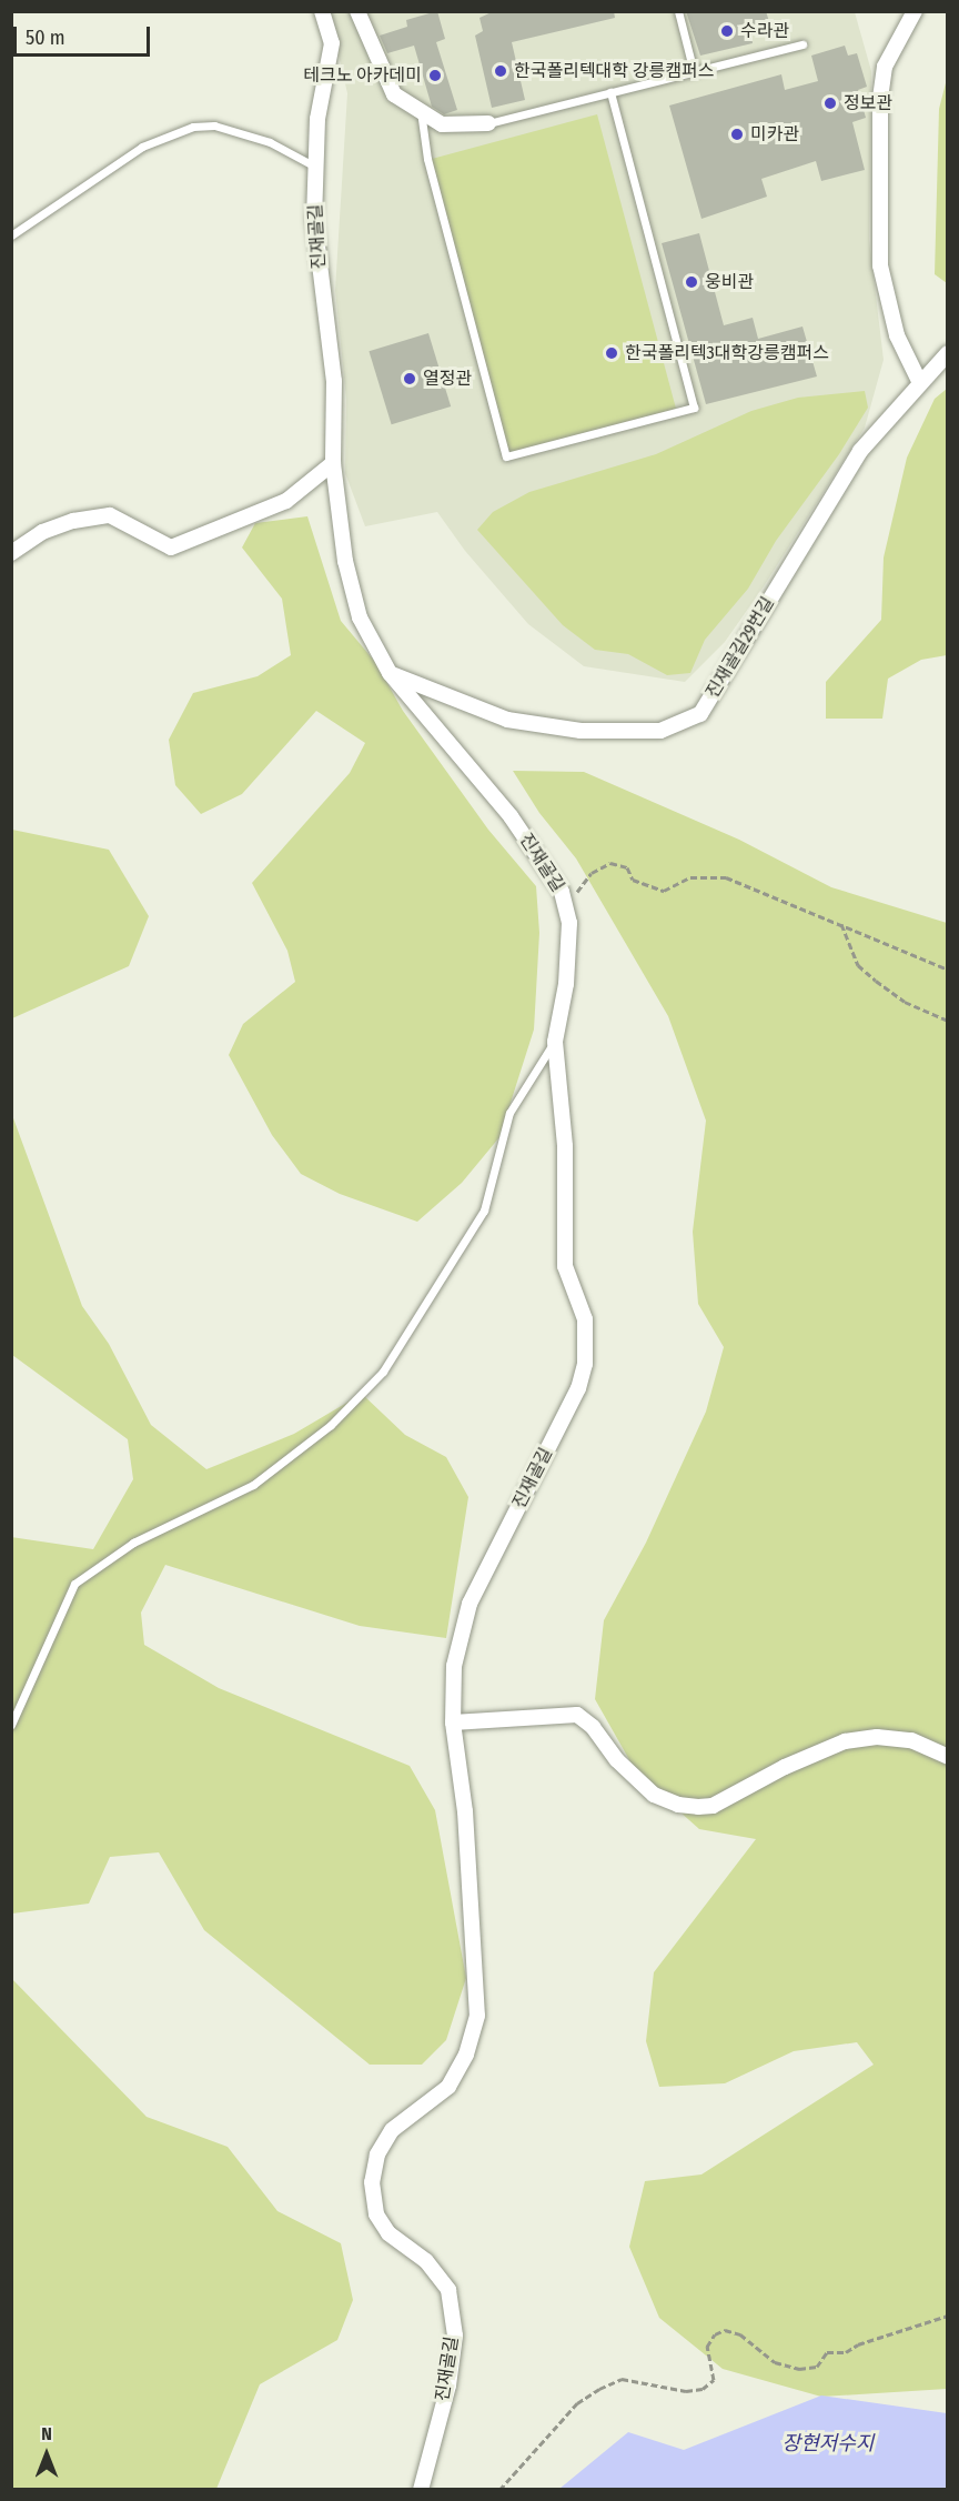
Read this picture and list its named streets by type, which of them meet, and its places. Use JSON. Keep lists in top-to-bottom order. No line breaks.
{"streets":{"street":["진재골길","진재골길29번길"]},"crossings":[["진재골길","진재골길29번길"]],"water":["장현저수지"],"places":["수라관","한국폴리텍대학 강릉캠퍼스","테크노 아카데미","정보관","미카관","웅비관","한국폴리텍3대학강릉캠퍼스","열정관"],"scale_bar":"50 m","north":"top"}
